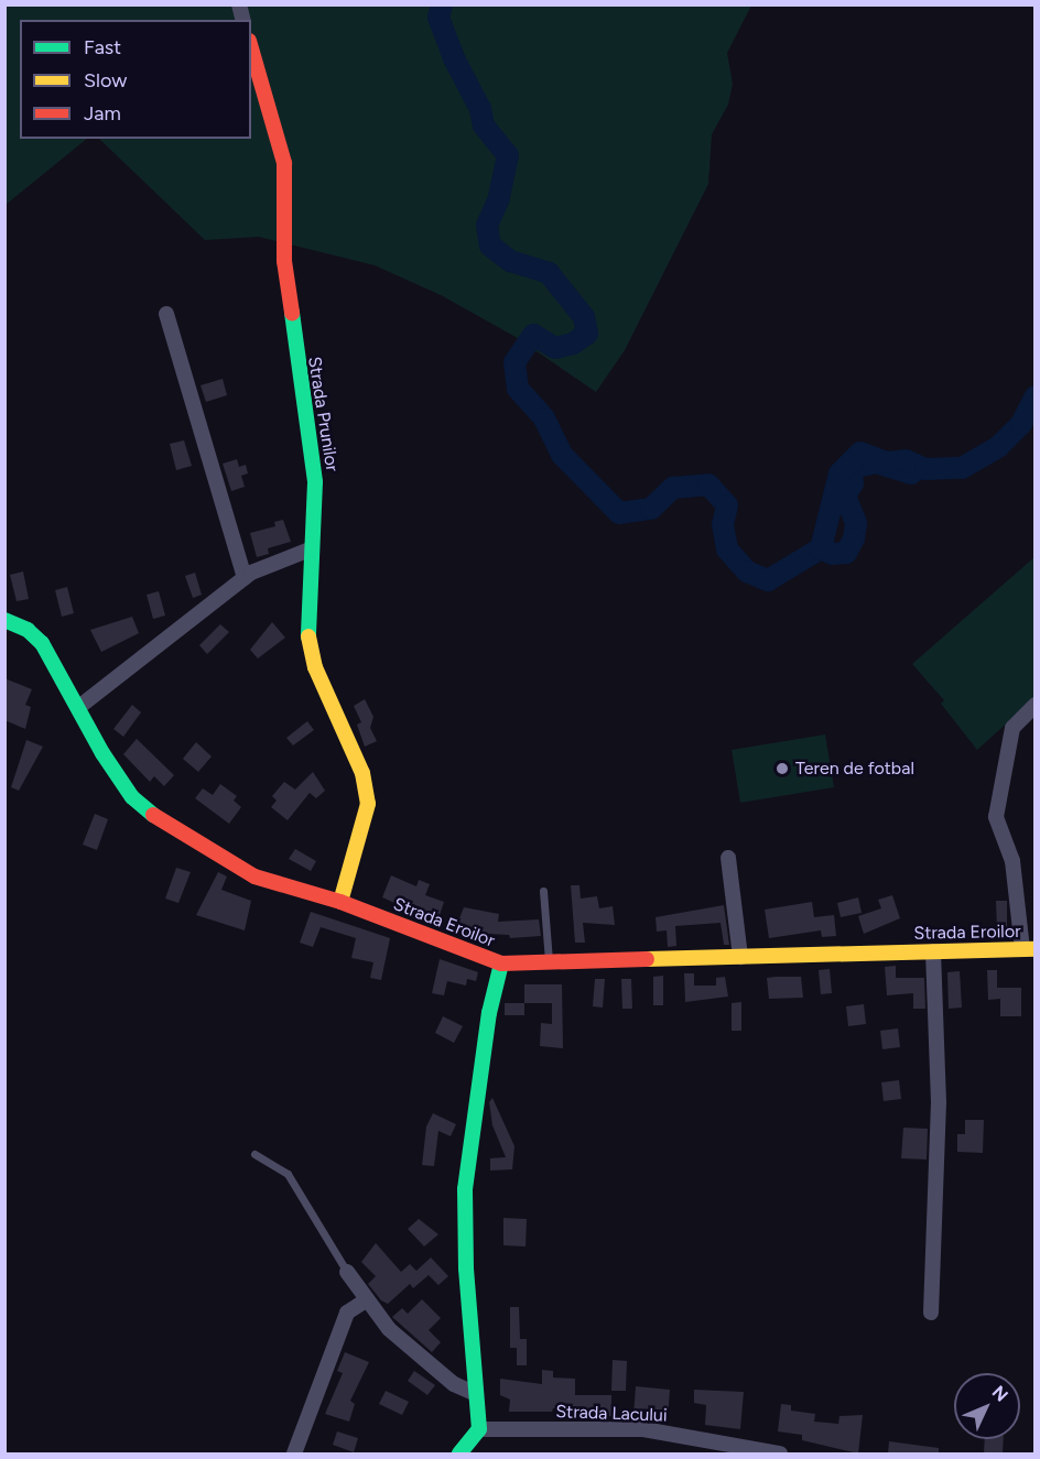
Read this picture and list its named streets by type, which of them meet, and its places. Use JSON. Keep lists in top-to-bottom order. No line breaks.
{"streets":{"street":["Strada Prunilor","Strada Eroilor","Strada Lacului"]},"crossings":[["Strada Prunilor","Strada Eroilor"]],"places":["Teren de fotbal"],"legend":["Fast","Slow","Jam"],"north":"top right"}
